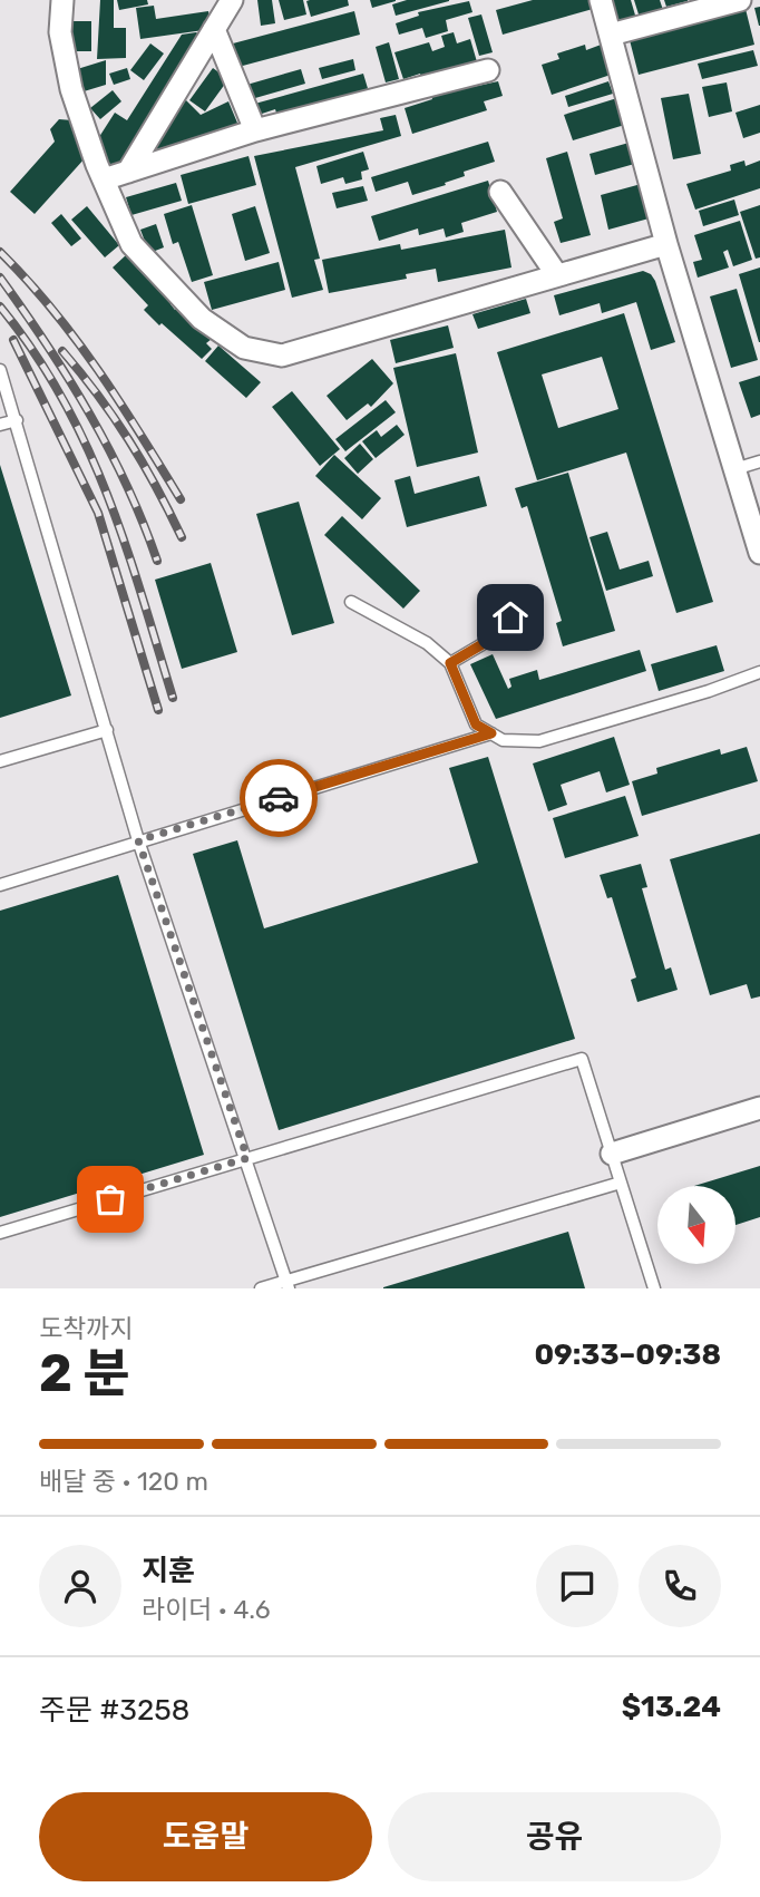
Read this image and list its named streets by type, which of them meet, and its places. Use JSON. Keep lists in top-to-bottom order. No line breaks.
{"north":"bottom","page":{"heading":["2 분","도착까지","09:33–09:38"],"panel":["지훈","라이더 · 4.6","주문 #3258","$13.24"],"bar":"배달 중 · 120 m","buttons":["도움말","공유"]}}
